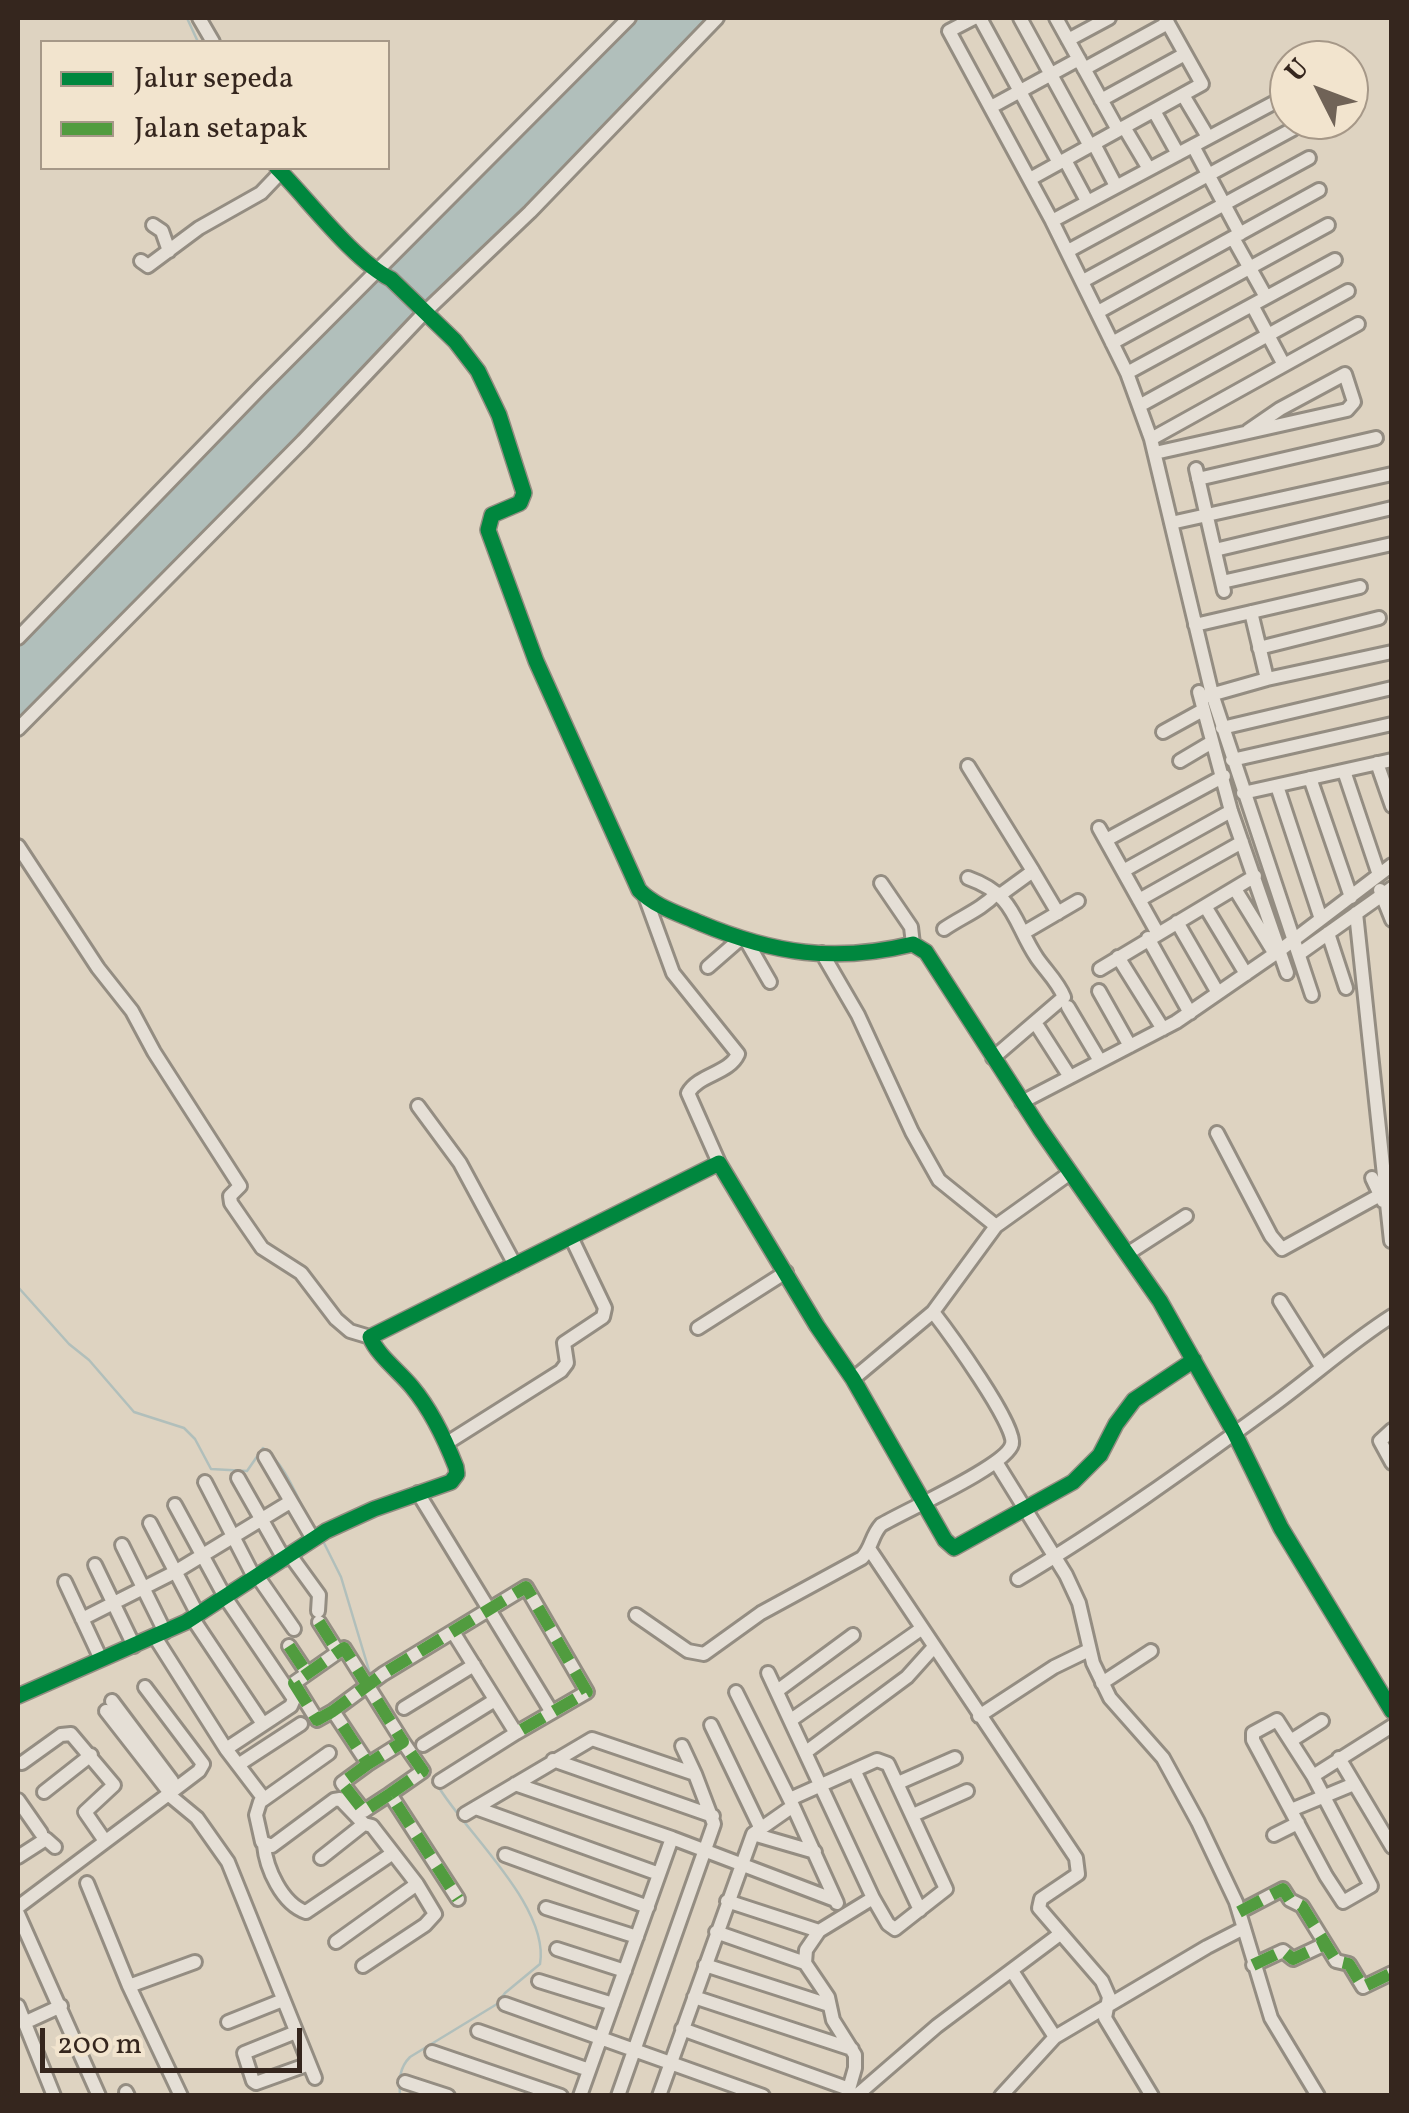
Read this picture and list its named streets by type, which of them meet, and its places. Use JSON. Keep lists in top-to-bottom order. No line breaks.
{"legend":["Jalur sepeda","Jalan setapak"],"scale_bar":"200 m","north":"top left"}
